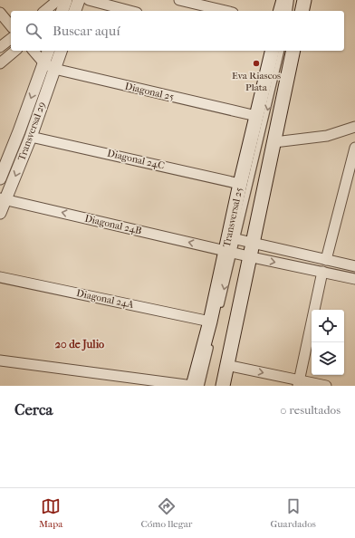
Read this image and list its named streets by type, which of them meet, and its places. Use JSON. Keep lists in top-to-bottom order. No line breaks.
{"streets":{"main road":["Transversal 25"],"street":["Diagonal 25","Transversal 29","Diagonal 24C","Diagonal 24B","Diagonal 24A"]},"crossings":[["Diagonal 25","Transversal 29"],["Diagonal 25","Transversal 25"],["Transversal 29","Diagonal 24C"],["Transversal 29","Diagonal 24B"],["Diagonal 24C","Transversal 25"],["Transversal 25","Diagonal 24B"],["Transversal 25","Diagonal 24A"]],"one_way":["Diagonal 24B"],"districts":["20 de Julio"],"places":["Eva Riascos Plata"],"page":{"search":"Buscar aquí","heading":["Cerca","0 resultados"],"nav":["Mapa","Cómo llegar","Guardados"]}}
